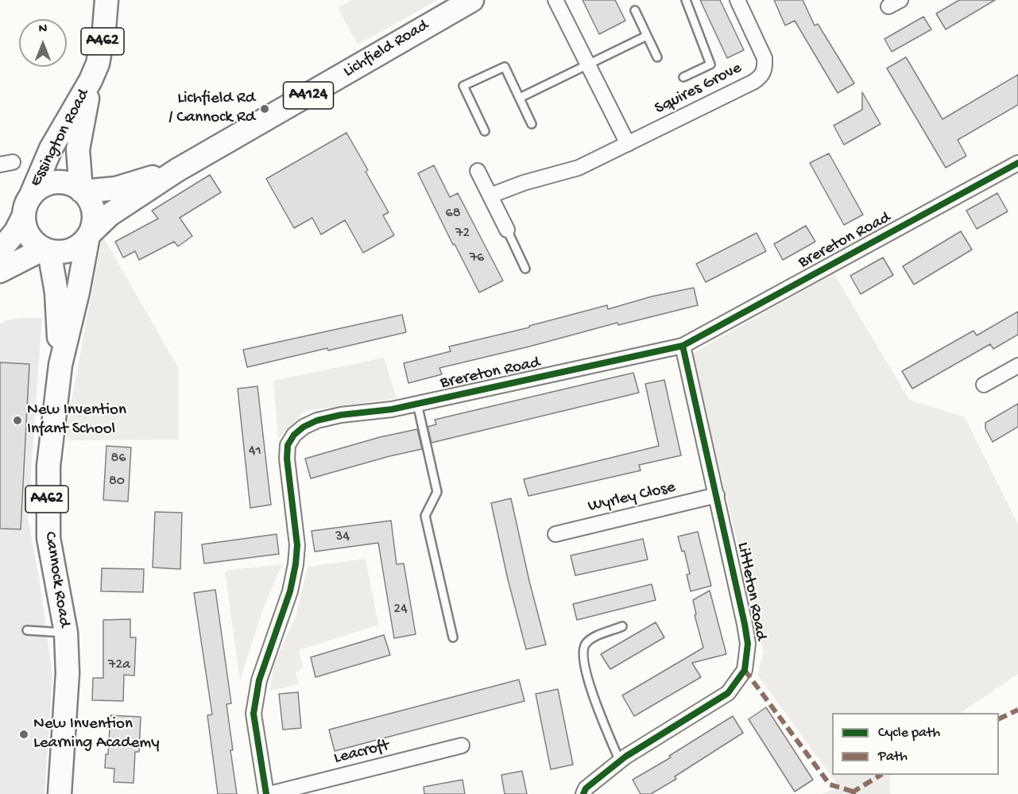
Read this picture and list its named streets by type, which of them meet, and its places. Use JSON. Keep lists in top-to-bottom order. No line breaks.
{"streets":{"main road":["A462","Lichfield Road","A4124","Essington Road","Cannock Road"],"street":["Squires Grove","Brereton Road","Wyrley Close","Littleton Road","Leacroft"]},"crossings":[["Lichfield Road","Essington Road"],["Lichfield Road","Cannock Road"],["Essington Road","Cannock Road"],["Brereton Road","Littleton Road"],["Wyrley Close","Littleton Road"]],"places":["Lichfield Rd / Cannock Rd","New Invention Infant School","New Invention Learning Academy"],"house_numbers":["68","72","76","41","86","80","34","24","72a"],"legend":["Cycle path","Path"],"north":"top"}
